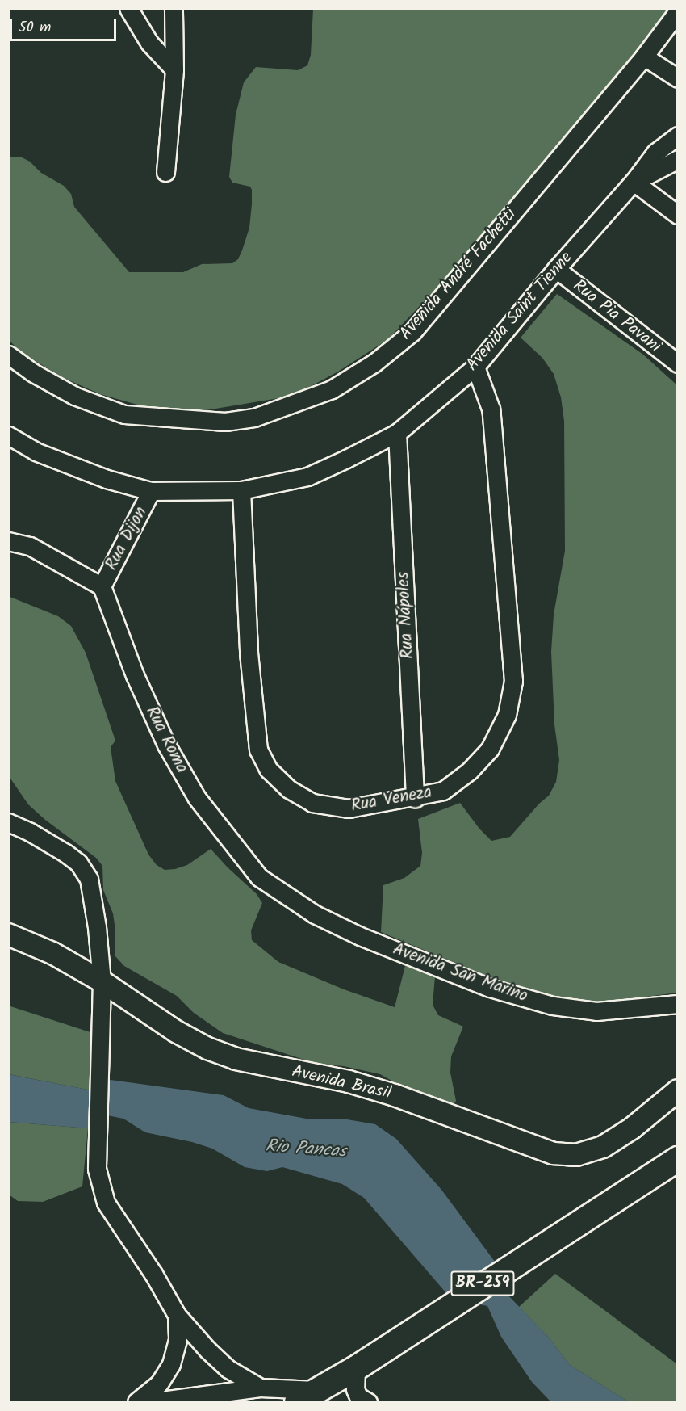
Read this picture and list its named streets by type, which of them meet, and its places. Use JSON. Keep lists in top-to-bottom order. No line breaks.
{"streets":{"highway":["BR-259"],"main road":["Avenida Brasil"],"street":["Avenida André Fachetti","Avenida Saint Tienne","Rua Pia Pavani","Rua Dijon","Rua Nápoles","Rua Roma","Rua Veneza","Avenida San Marino"]},"crossings":[["Avenida Saint Tienne","Rua Pia Pavani"],["Avenida Saint Tienne","Rua Dijon"],["Avenida Saint Tienne","Rua Nápoles"],["Avenida Saint Tienne","Rua Veneza"],["Rua Dijon","Rua Roma"],["Rua Nápoles","Rua Veneza"],["Rua Roma","Avenida San Marino"]],"water":["Rio Pancas"],"scale_bar":"50 m"}
